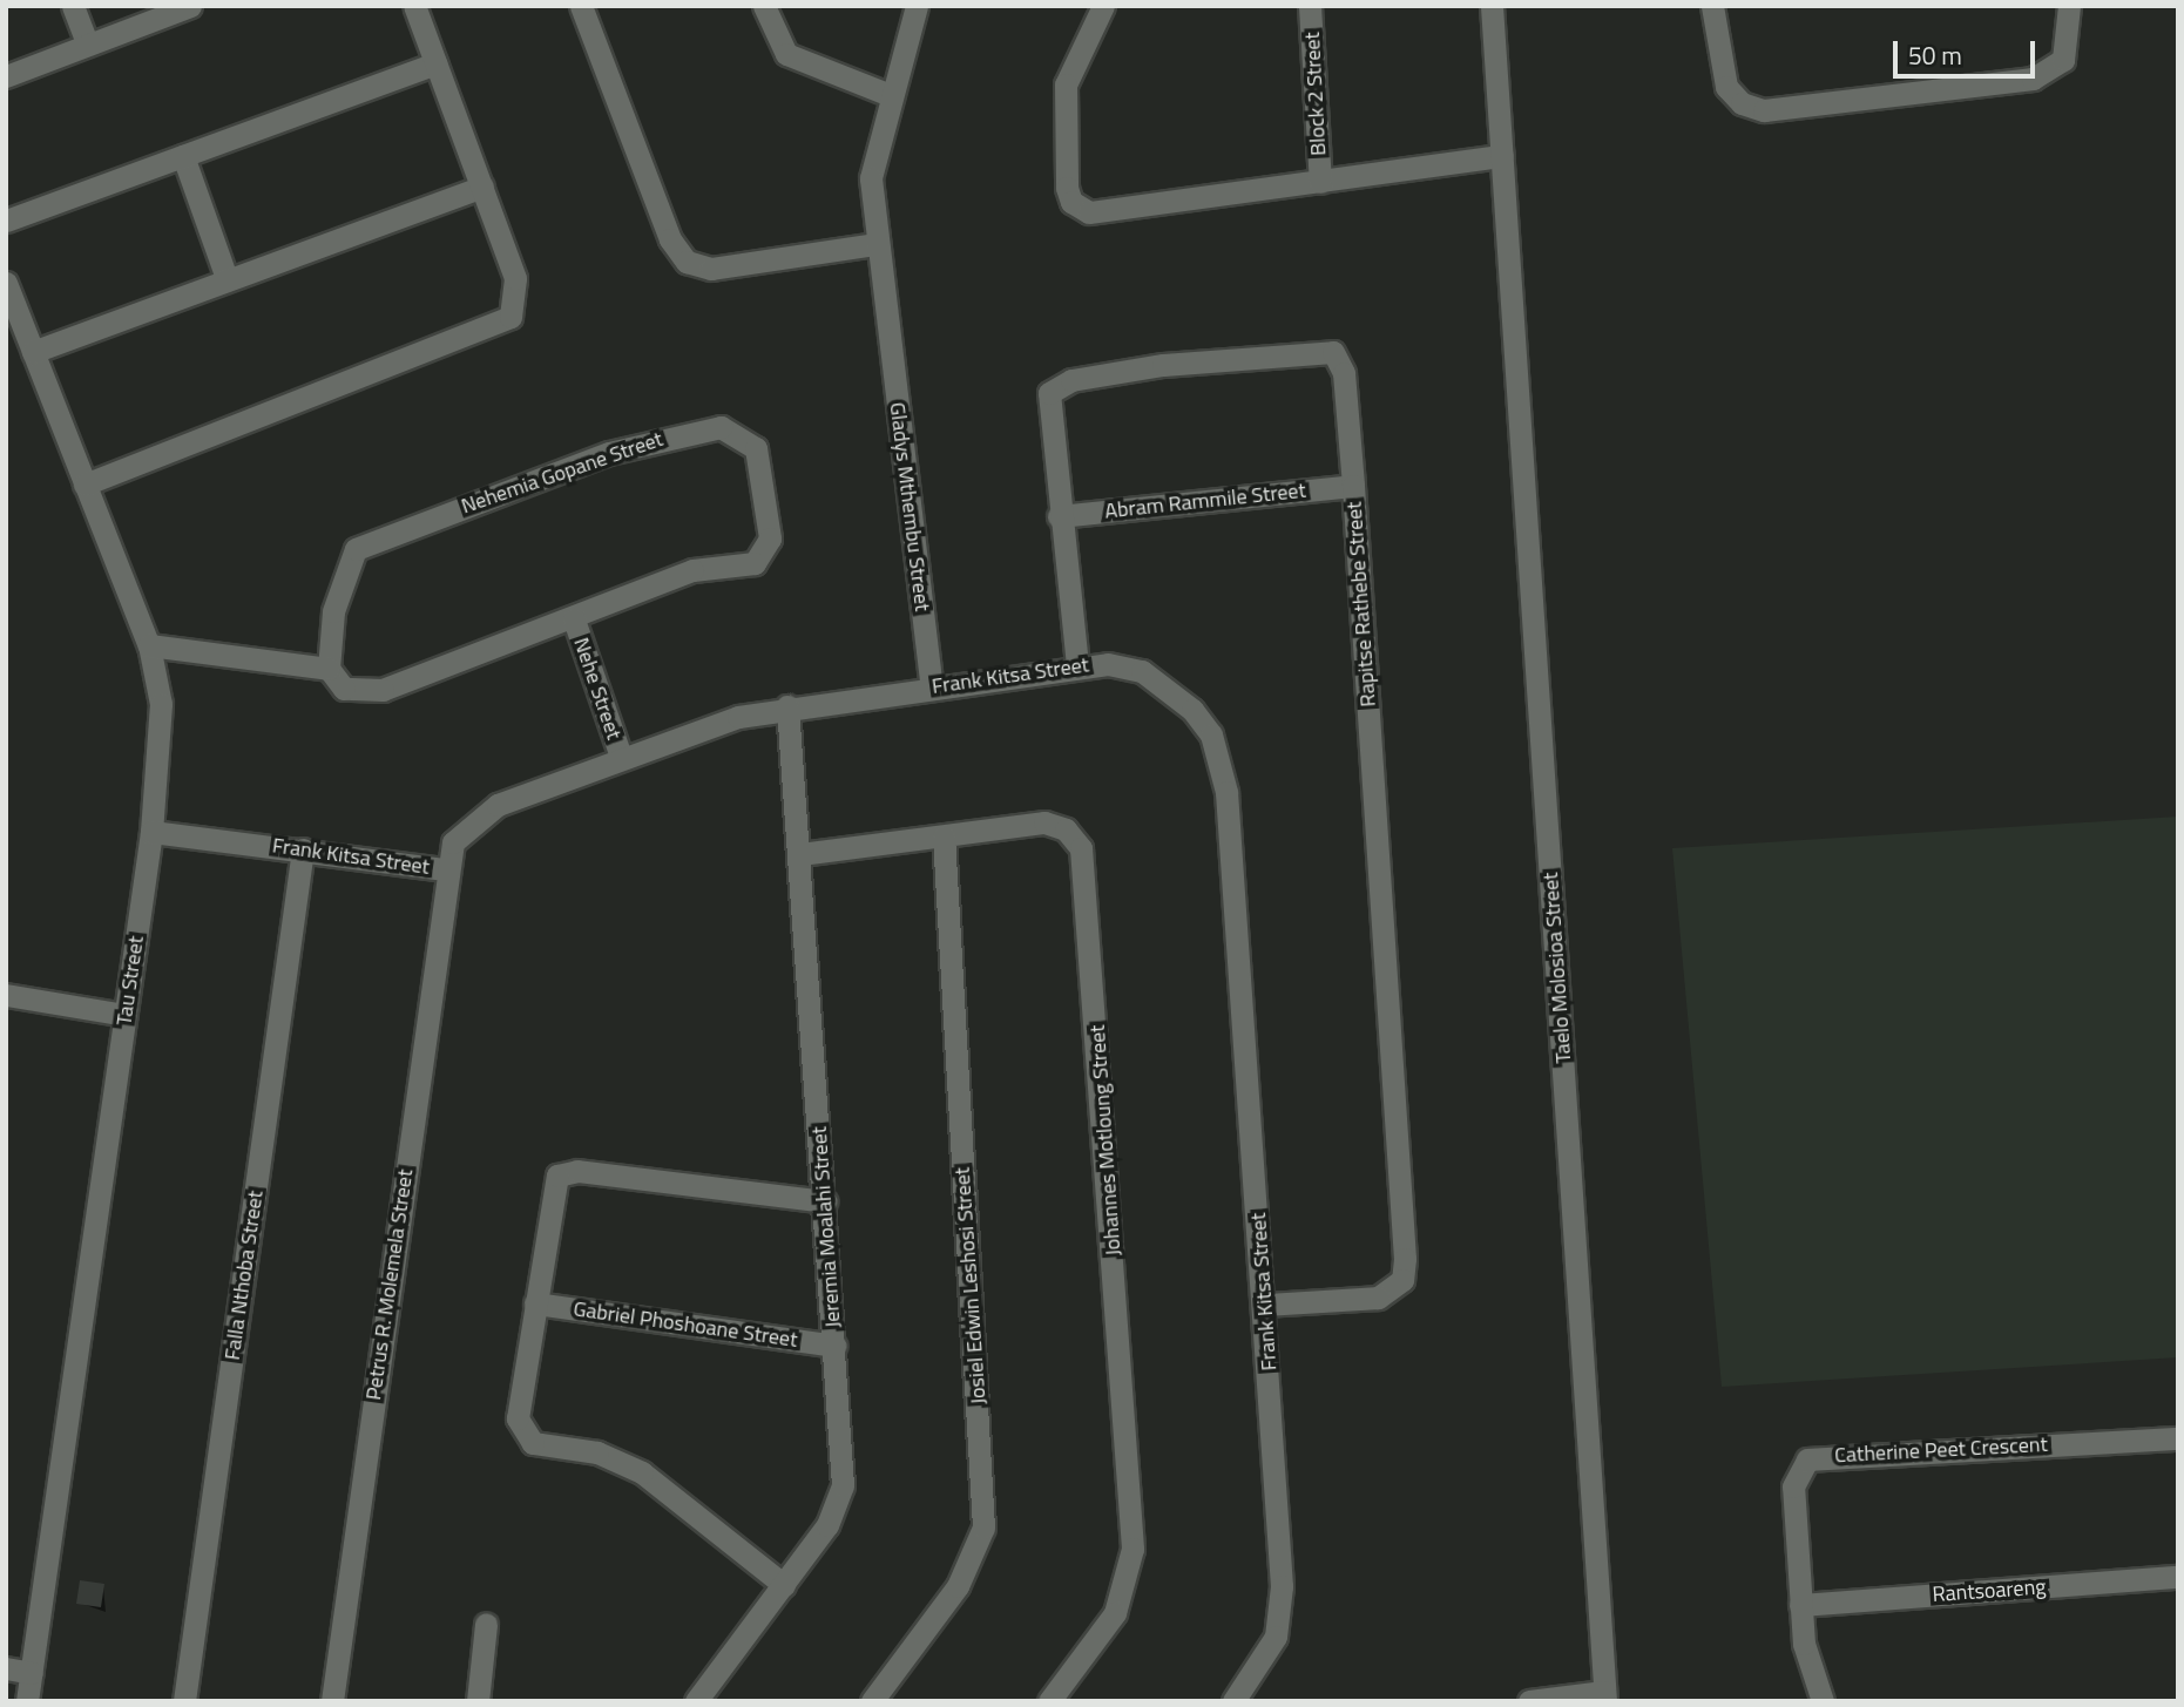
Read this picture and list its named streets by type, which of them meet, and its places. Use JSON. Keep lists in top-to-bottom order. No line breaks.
{"streets":{"street":["Block 2 Street","Nehemia Gopane Street","Abram Rammile Street","Gladys Mthembu Street","Rapitse Rathebe Street","Frank Kitsa Street","Nehe Street","Taelo Molosioa Street","Tau Street","Johannes Motloung Street","Jeremia Moalahi Street","Falla Nthoba Street","Petrus R. Molemela Street","Josiel Edwin Leshosi Street","Gabriel Phoshoane Street","Catherine Peet Crescent","Rantsoareng"]},"crossings":[["Nehemia Gopane Street","Nehe Street"],["Abram Rammile Street","Rapitse Rathebe Street"],["Gladys Mthembu Street","Frank Kitsa Street"],["Rapitse Rathebe Street","Frank Kitsa Street"],["Frank Kitsa Street","Nehe Street"],["Frank Kitsa Street","Tau Street"],["Frank Kitsa Street","Jeremia Moalahi Street"],["Frank Kitsa Street","Falla Nthoba Street"],["Frank Kitsa Street","Petrus R. Molemela Street"],["Johannes Motloung Street","Jeremia Moalahi Street"],["Johannes Motloung Street","Josiel Edwin Leshosi Street"],["Jeremia Moalahi Street","Gabriel Phoshoane Street"],["Catherine Peet Crescent","Rantsoareng"]],"scale_bar":"50 m"}
